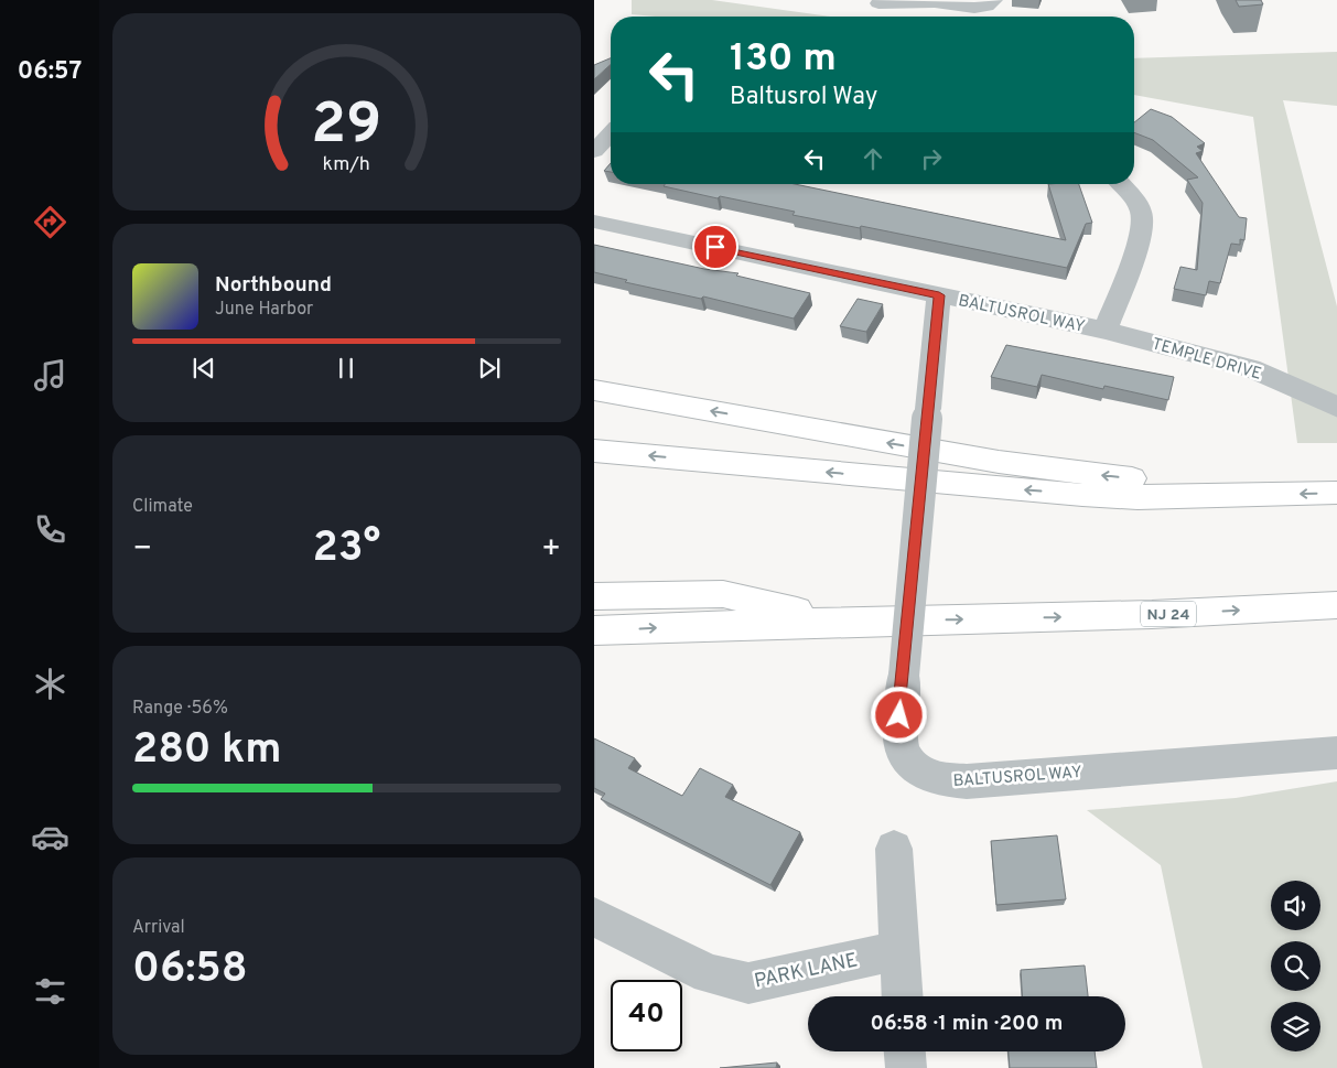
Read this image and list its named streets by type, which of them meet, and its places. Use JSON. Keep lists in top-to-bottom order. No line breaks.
{"streets":{"highway":["NJ 24"],"street":["BALTUSROL WAY","TEMPLE DRIVE","PARK LANE"]},"crossings":[["BALTUSROL WAY","TEMPLE DRIVE"]],"page":{"tabs":"06:57","turn":["130 m","Baltusrol Way"],"song":["Northbound","June Harbor"],"tile":["Climate",["Range · 56%","280 km"],["Arrival","06:58"]],"heat":["−","23°","+"],"limit":"40","trip":"06:58 · 1 min · 200 m","gauge":["29","km/h"]}}
